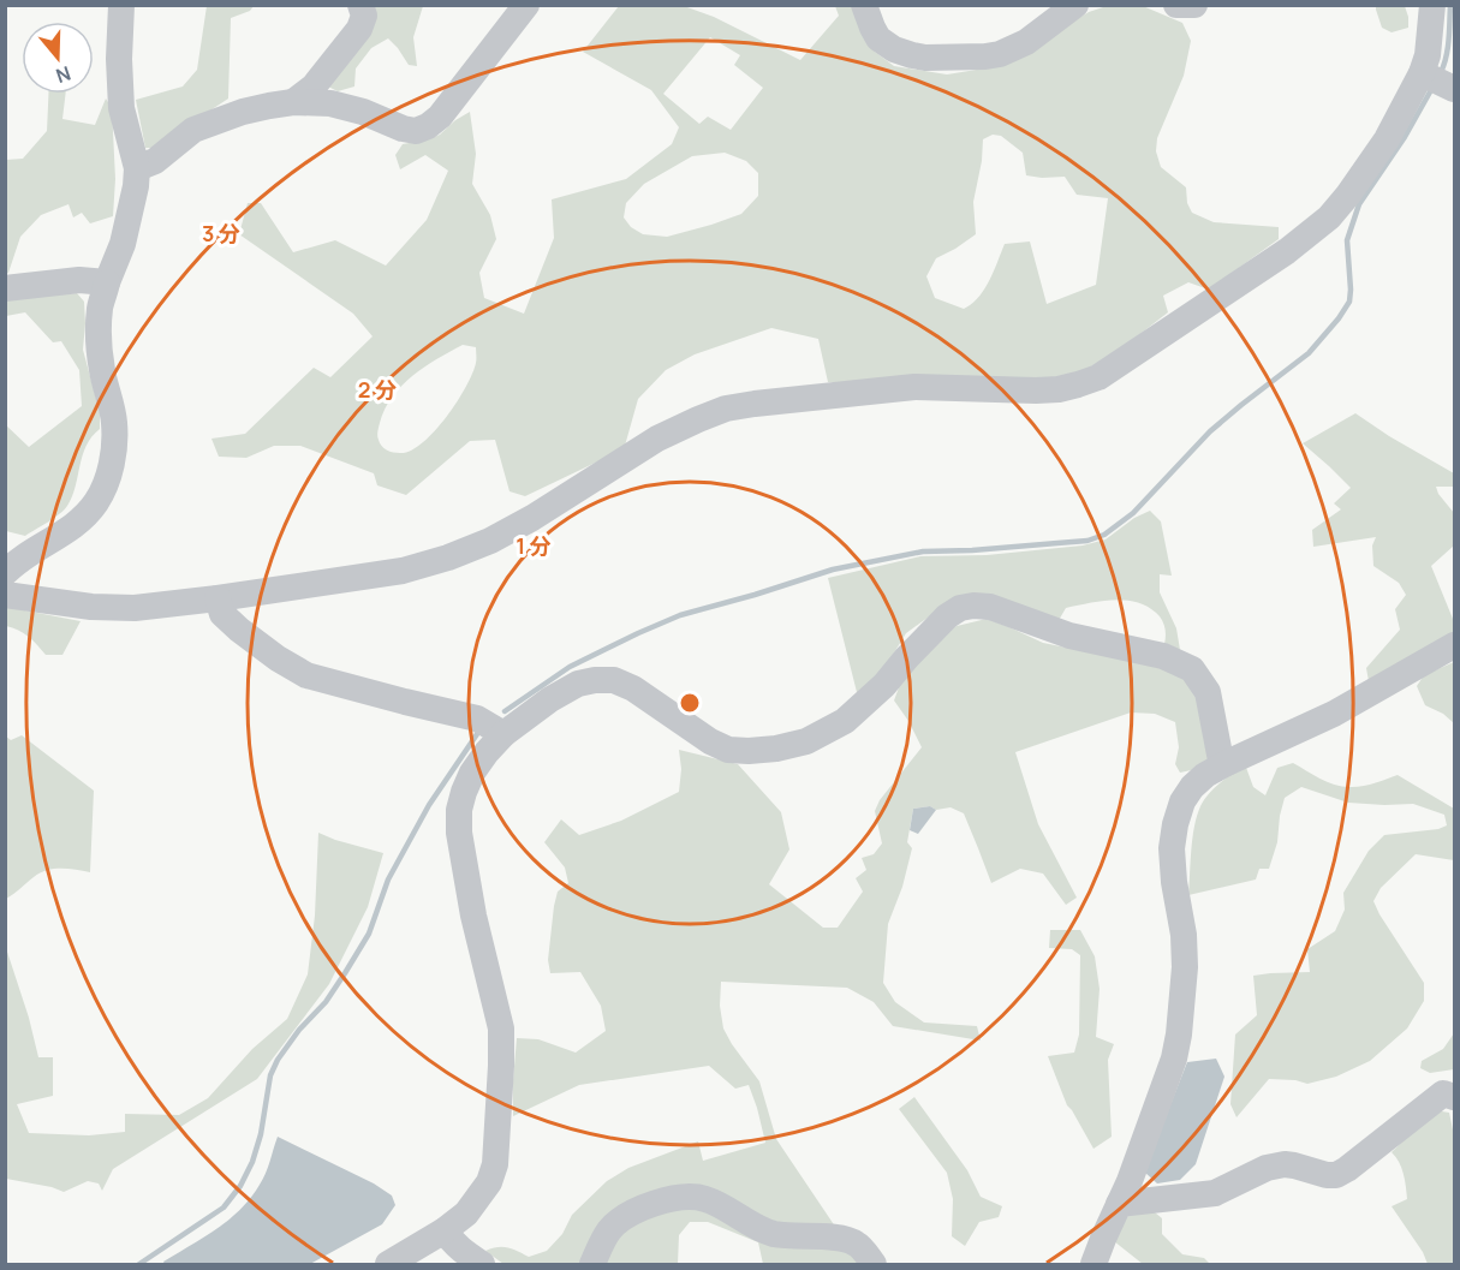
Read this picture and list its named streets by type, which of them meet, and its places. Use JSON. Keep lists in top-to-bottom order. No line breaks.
{"north":"bottom","rings":["3 分","2 分","1 分"]}
